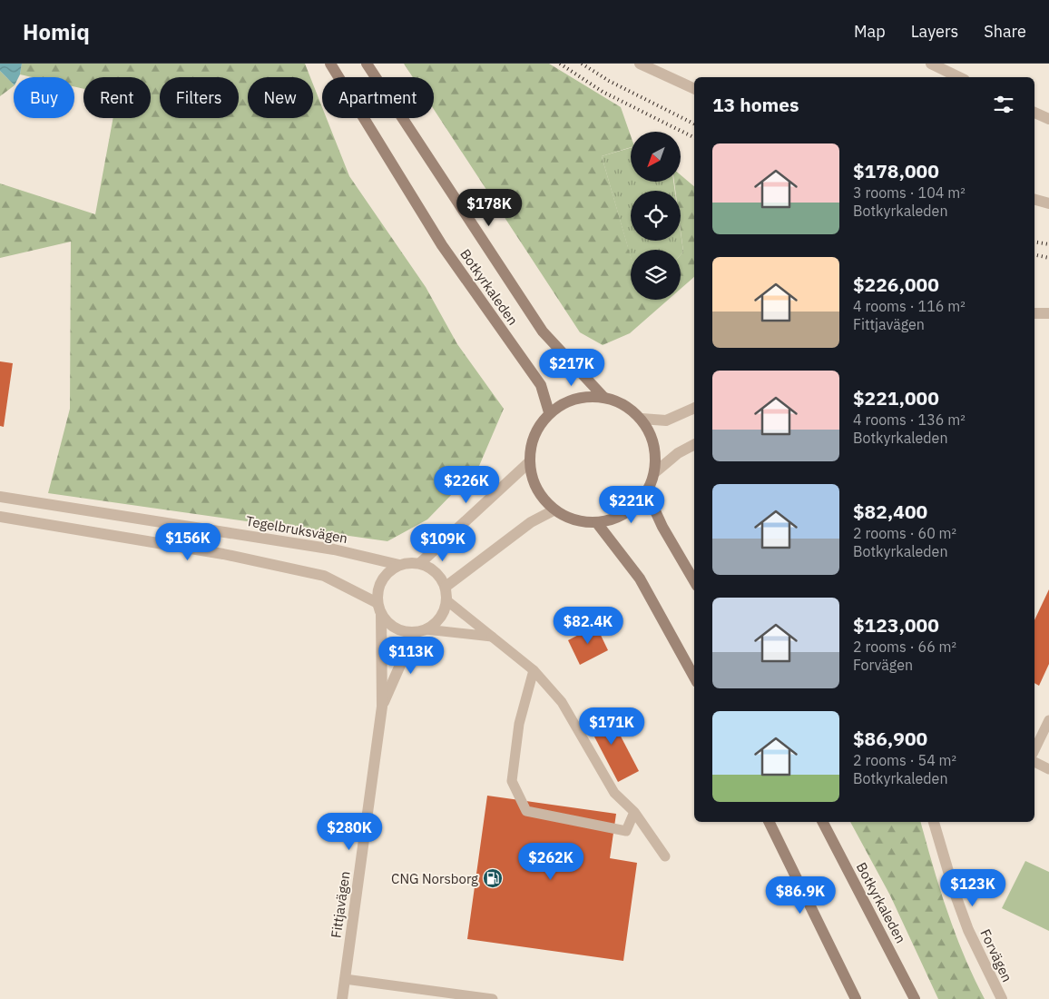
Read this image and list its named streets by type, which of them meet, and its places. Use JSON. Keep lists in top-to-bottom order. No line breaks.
{"streets":{"main road":["Botkyrkaleden"],"street":["Tegelbruksvägen","Fittjavägen","Forvägen"]},"crossings":[["Tegelbruksvägen","Fittjavägen"]],"places":{"fuel station":["CNG Norsborg"]},"north":"bottom left","page":{"header":"Homiq","nav":["Map","Layers","Share"],"chip":["Buy","Rent","Filters","New","Apartment"],"heading":"13 homes","list":[{"name":"$178,000","note":"3 rooms · 104 m² · Botkyrkaleden"},{"name":"$226,000","note":"4 rooms · 116 m² · Fittjavägen"},{"name":"$221,000","note":"4 rooms · 136 m² · Botkyrkaleden"},{"name":"$82,400","note":"2 rooms · 60 m² · Botkyrkaleden"},{"name":"$123,000","note":"2 rooms · 66 m² · Forvägen"},{"name":"$86,900","note":"2 rooms · 54 m² · Botkyrkaleden"}],"price":["$178K","$217K","$226K","$221K","$156K","$109K","$82.4K","$113K","$171K","$280K","$262K","$123K","$86.9K"]}}
